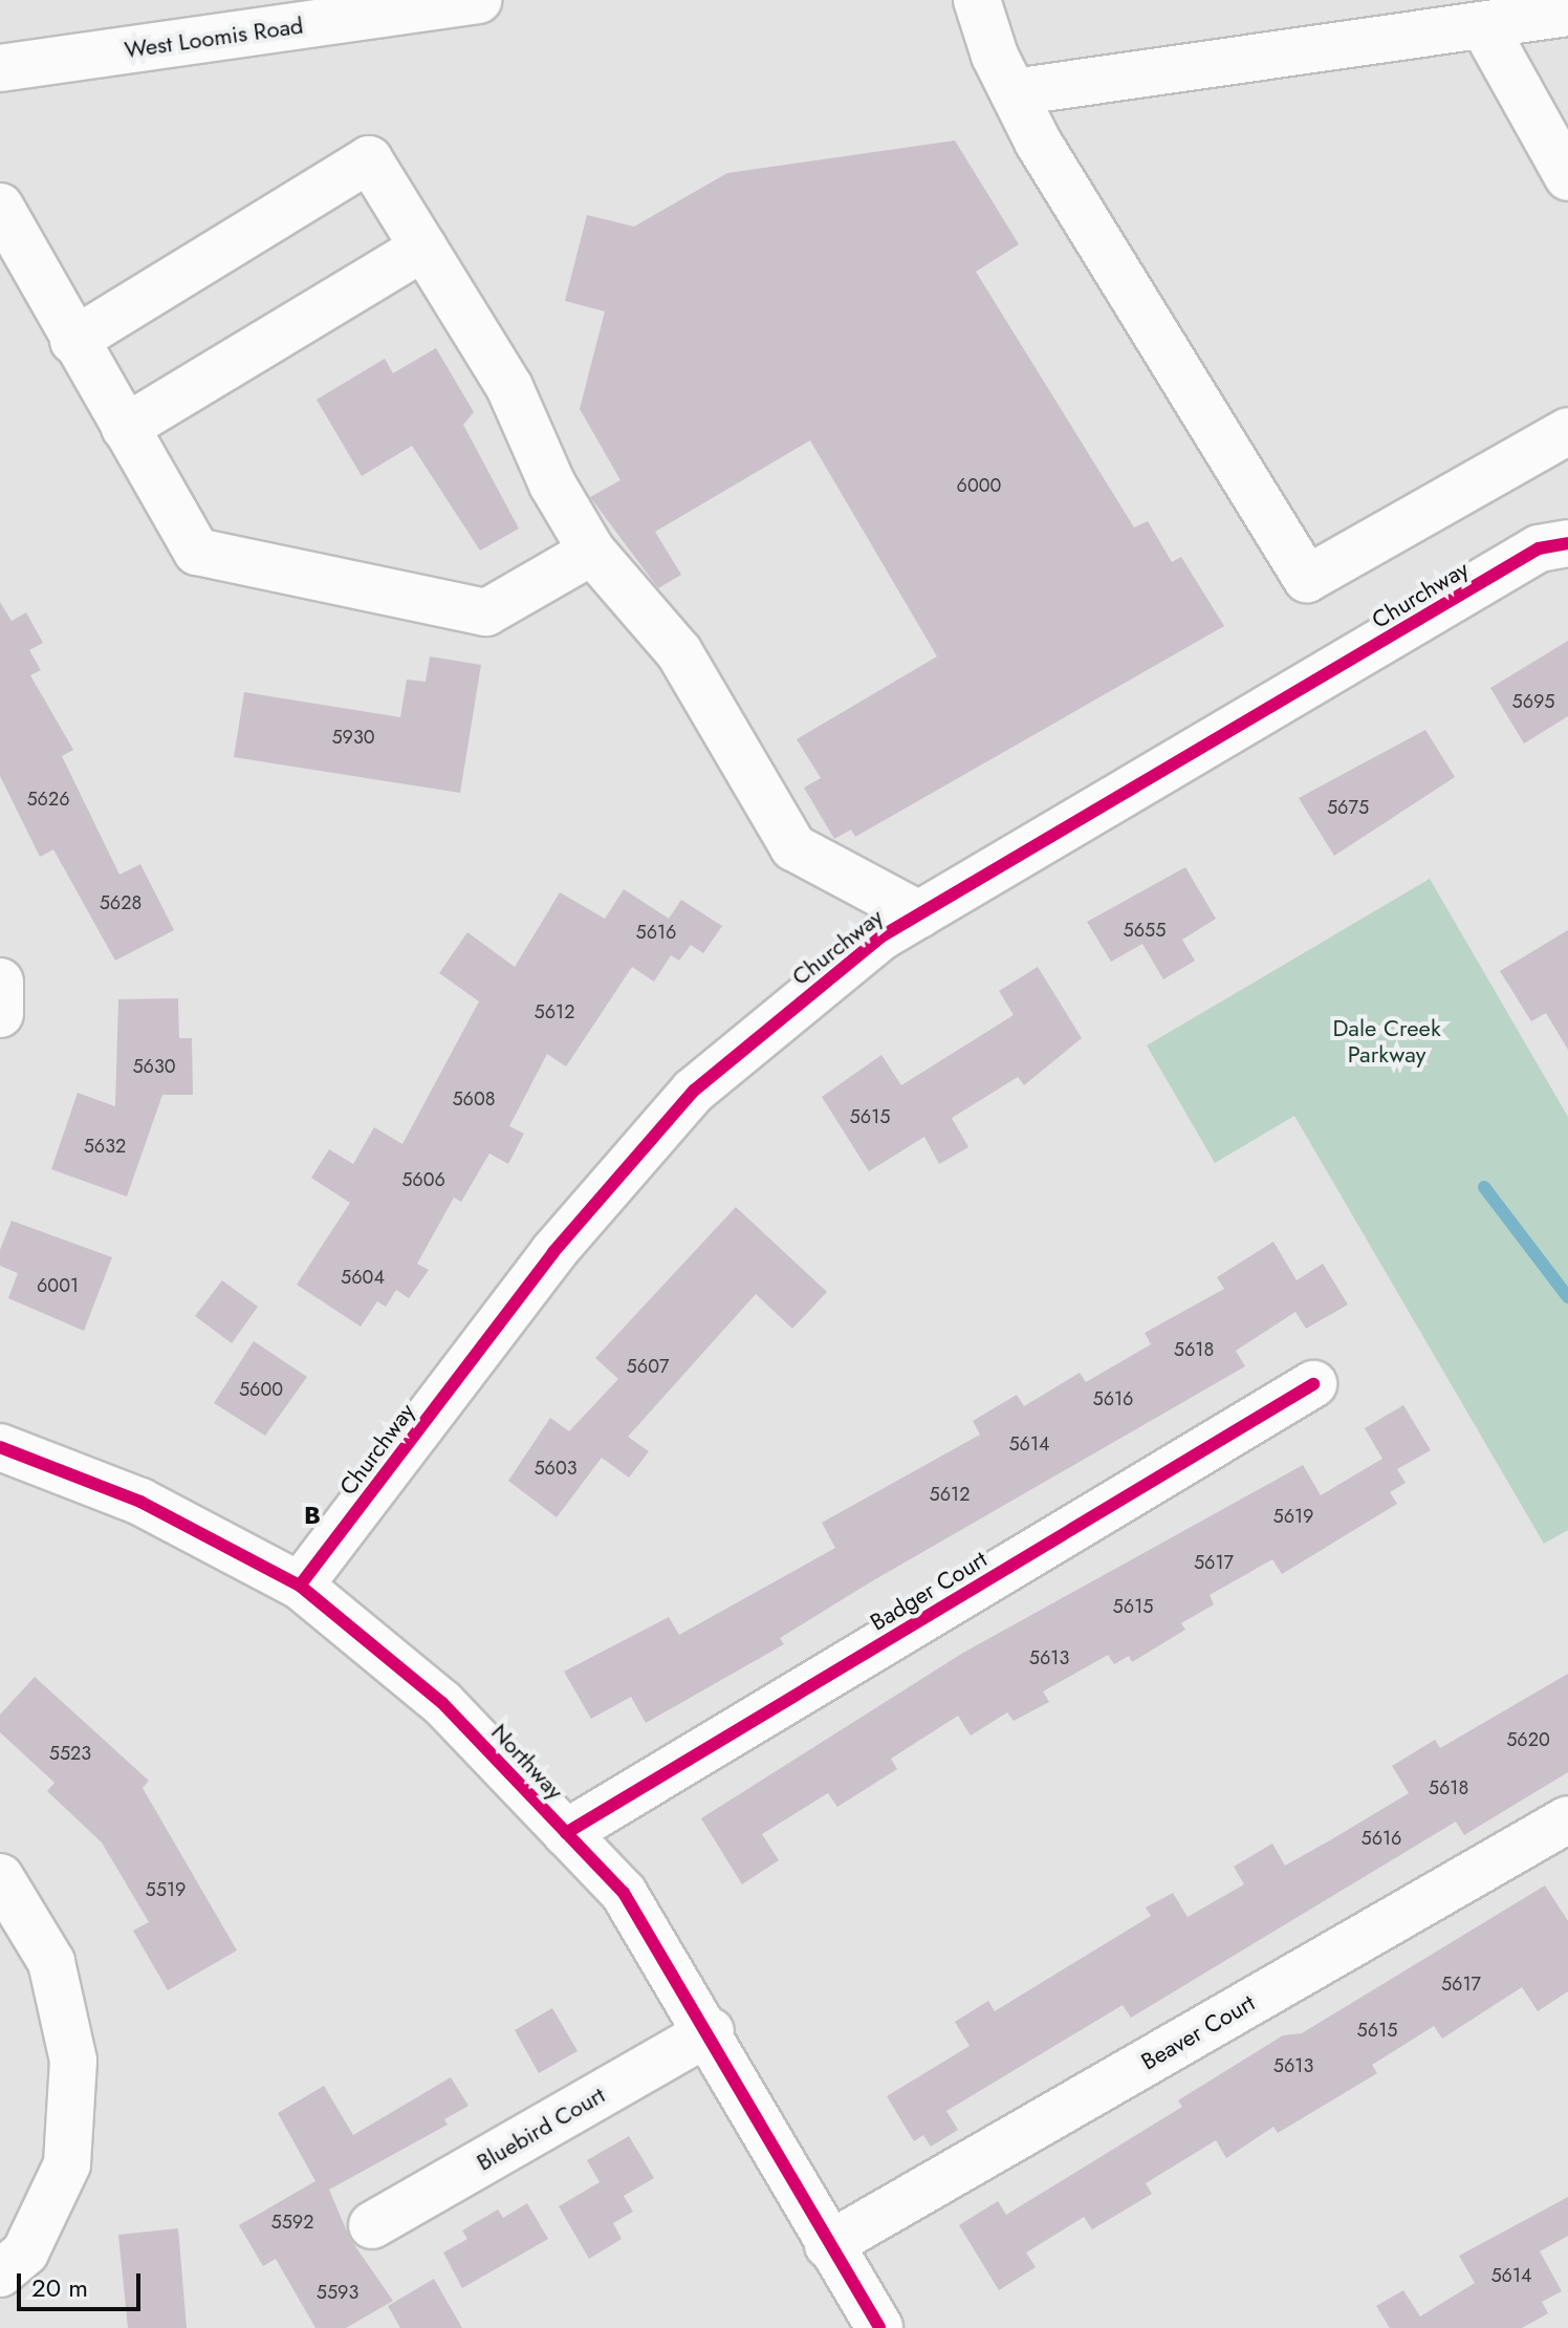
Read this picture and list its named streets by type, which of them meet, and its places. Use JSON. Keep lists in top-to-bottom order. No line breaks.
{"streets":{"street":["West Loomis Road","Churchway","Badger Court","Northway","Beaver Court","Bluebird Court"]},"crossings":[["Churchway","Northway"],["Badger Court","Northway"],["Northway","Beaver Court"],["Northway","Bluebird Court"]],"districts":["B"],"parks":["Dale Creek Parkway"],"house_numbers":["6000","5695","5930","5626","5675","5628","5655","5616","5612","5630","5608","5615","5632","5606","5604","6001","5618","5607","5600","5616","5614","5603","5612","5619","5617","5615","5613","5620","5523","5618","5616","5519","5617","5615","5613","5592","5614","5593"],"scale_bar":"20 m"}
